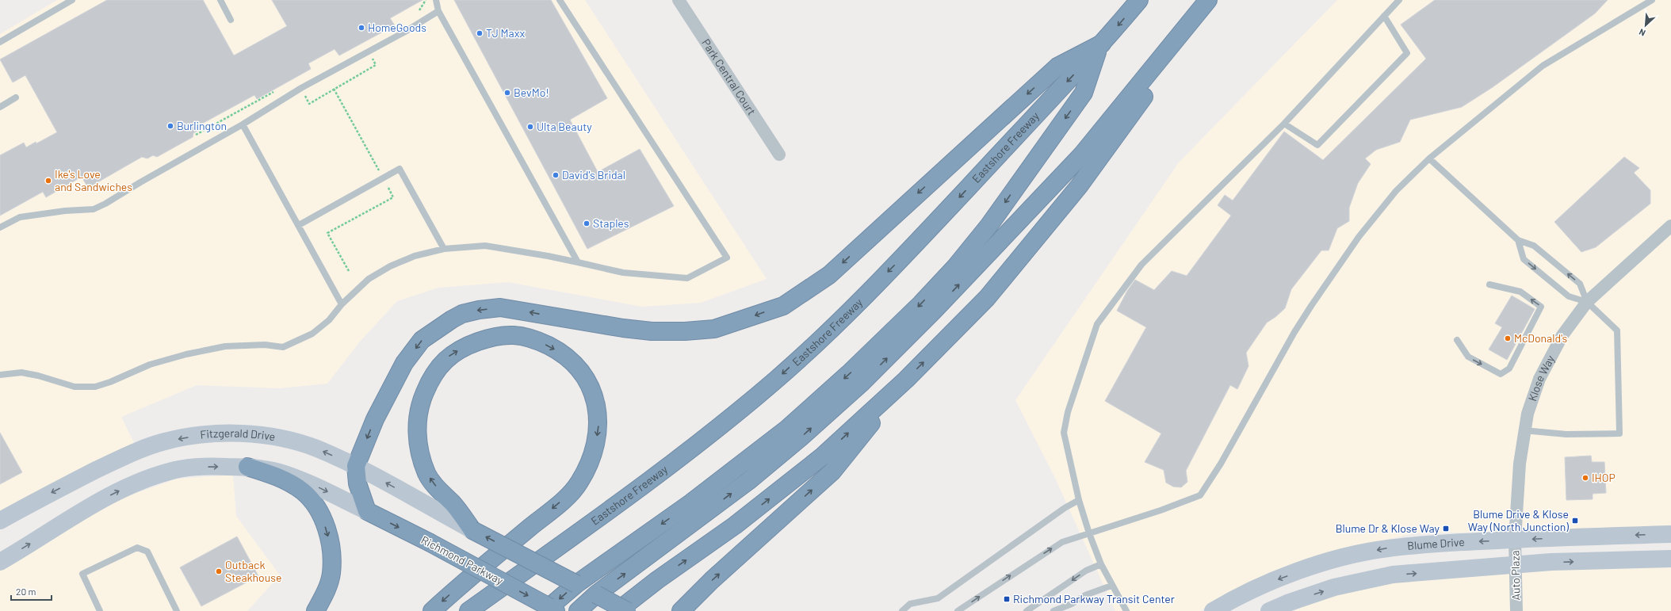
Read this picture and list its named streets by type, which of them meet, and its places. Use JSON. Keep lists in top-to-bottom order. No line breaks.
{"streets":{"highway":["Eastshore Freeway","Richmond Parkway"],"main road":["Fitzgerald Drive","Blume Drive"],"street":["Park Central Court","Klose Way","Auto Plaza"]},"crossings":[["Klose Way","Blume Drive"],["Klose Way","Auto Plaza"],["Blume Drive","Auto Plaza"]],"places":{"other":["HomeGoods","TJ Maxx","BevMo!","Burlington","Ulta Beauty","David's Bridal","Ike's Love and Sandwiches","Staples","McDonald's","IHOP","Outback Steakhouse"],"transit":["Blume Drive & Klose Way (North Junction)","Blume Dr & Klose Way","Richmond Parkway Transit Center"]},"scale_bar":"20 m","north":"bottom left"}
